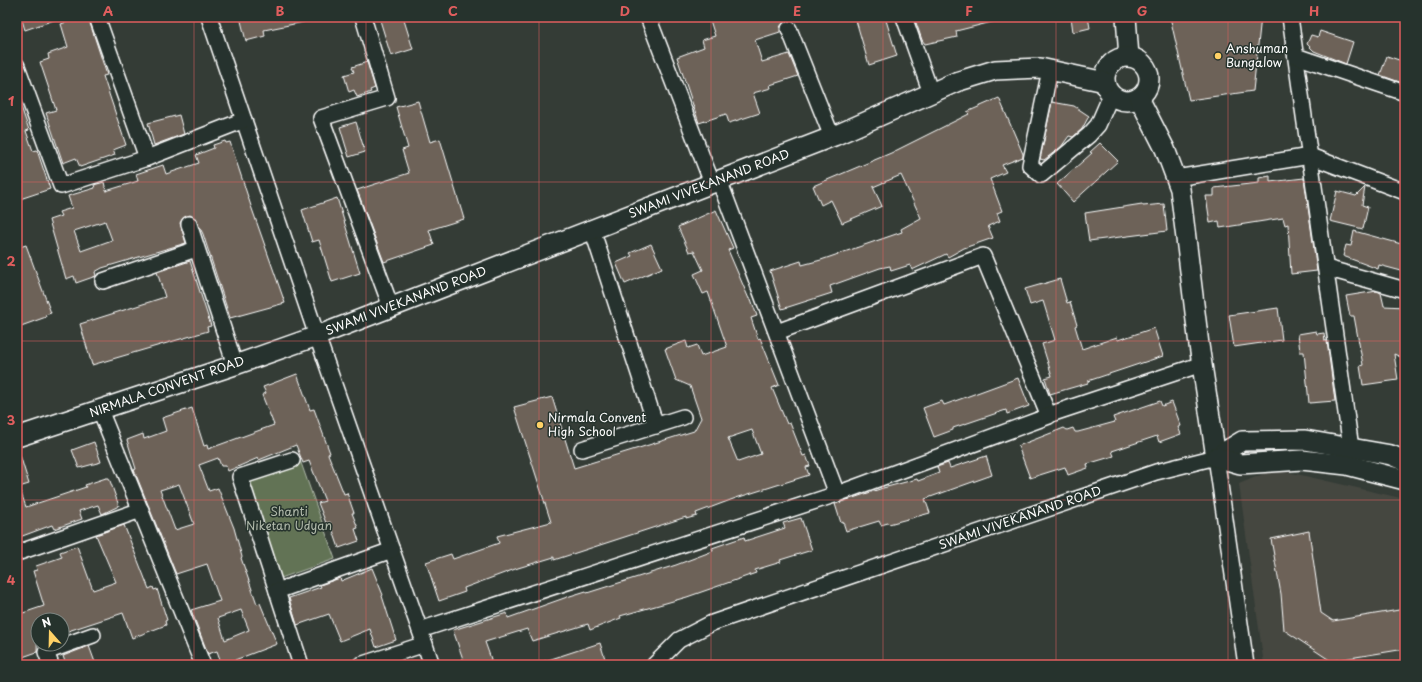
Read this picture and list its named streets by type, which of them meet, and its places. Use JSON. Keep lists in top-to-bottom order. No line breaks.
{"streets":{"main road":["SWAMI VIVEKANAND ROAD","NIRMALA CONVENT ROAD"]},"crossings":[["SWAMI VIVEKANAND ROAD","NIRMALA CONVENT ROAD"]],"parks":["Shanti Niketan Udyan"],"places":["Anshuman Bungalow","Nirmala Convent High School"],"north":"top","grid":{"columns":["A","B","C","D","E","F","G","H"],"rows":["1","2","3","4"]}}
